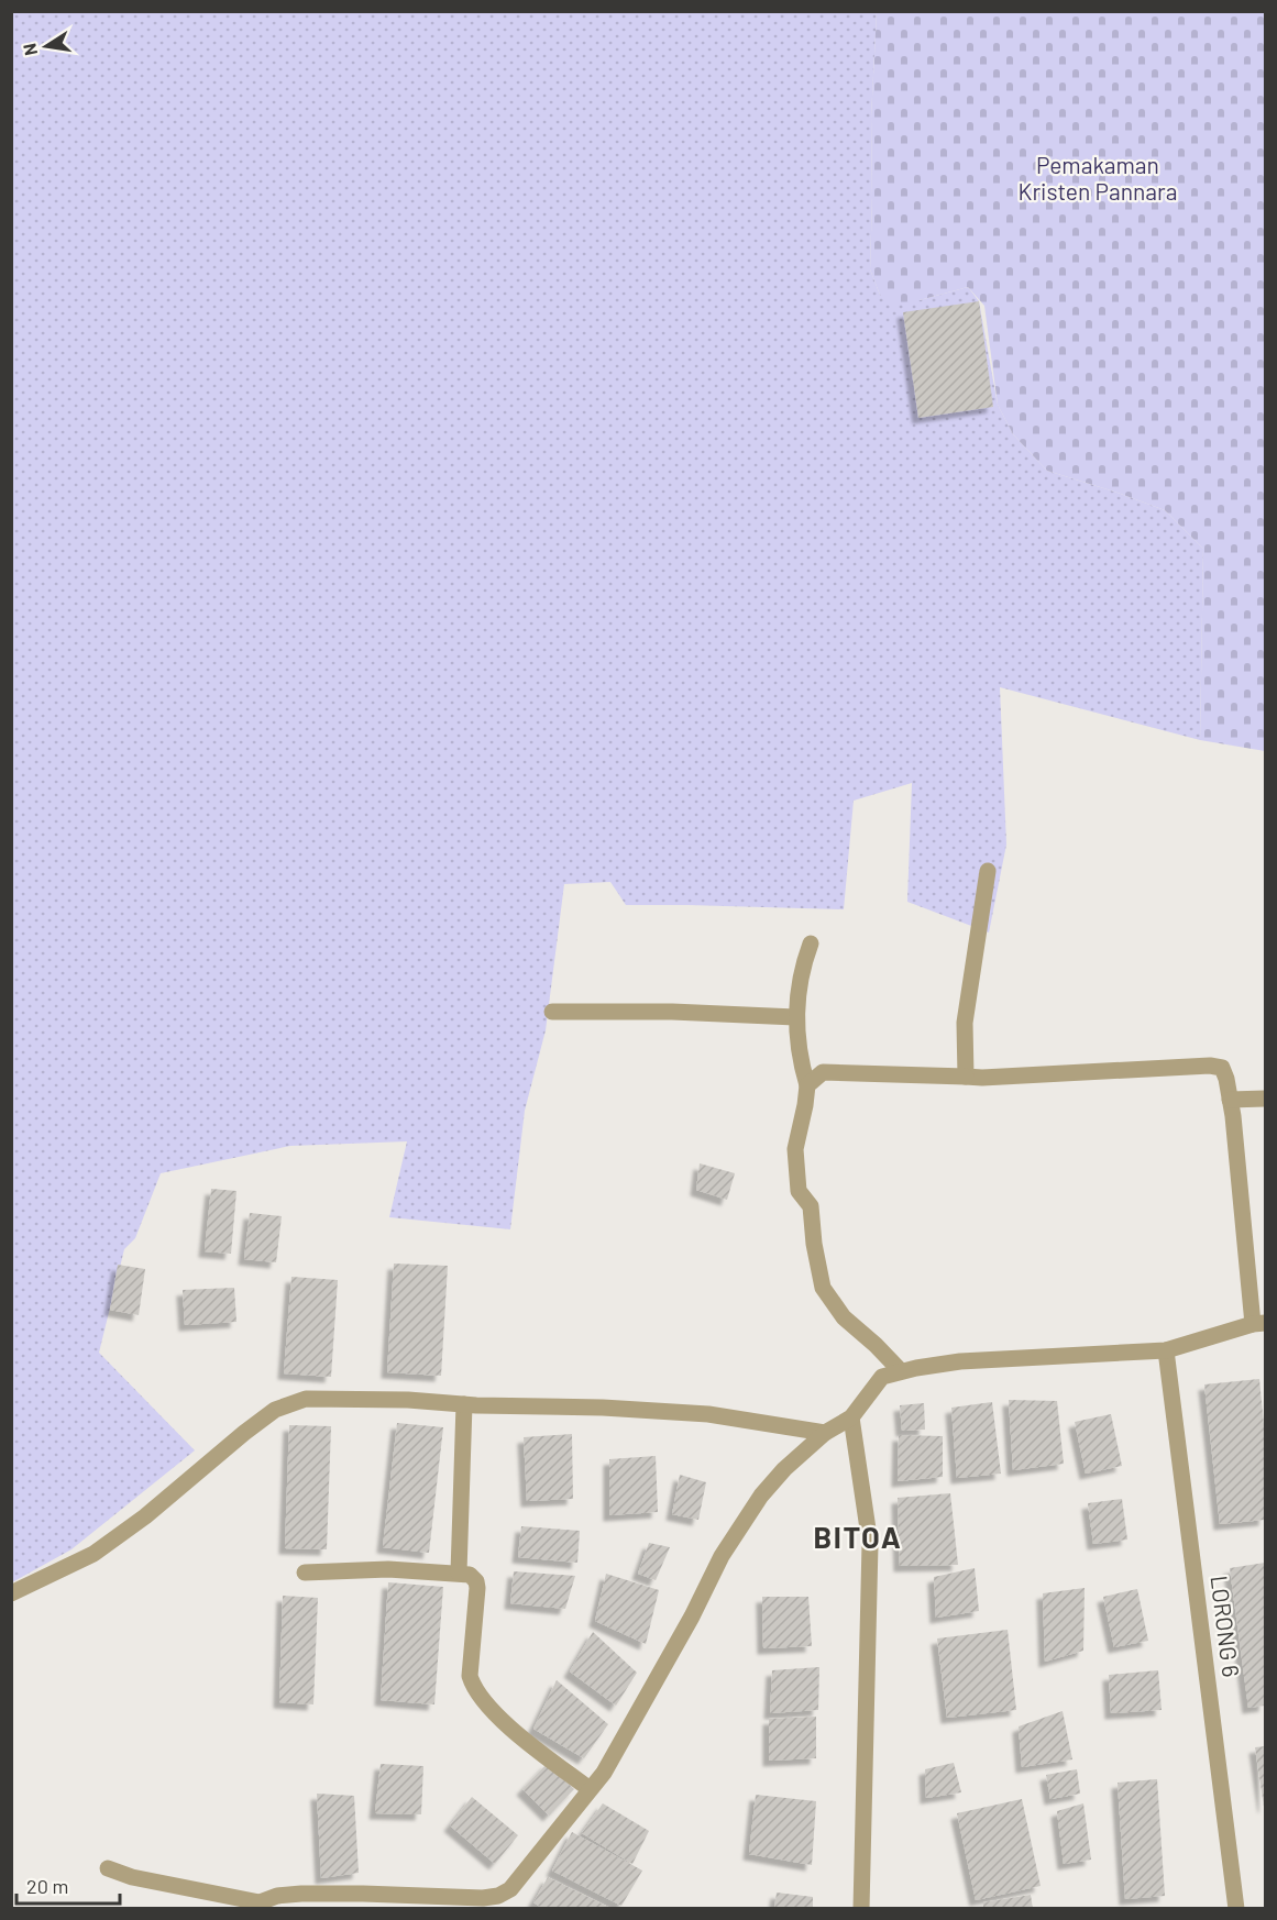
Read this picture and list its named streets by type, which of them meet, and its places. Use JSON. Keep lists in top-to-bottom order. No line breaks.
{"streets":{"street":["LORONG 6"]},"districts":["BITOA"],"parks":["Pemakaman Kristen Pannara"],"scale_bar":"20 m","north":"left"}
